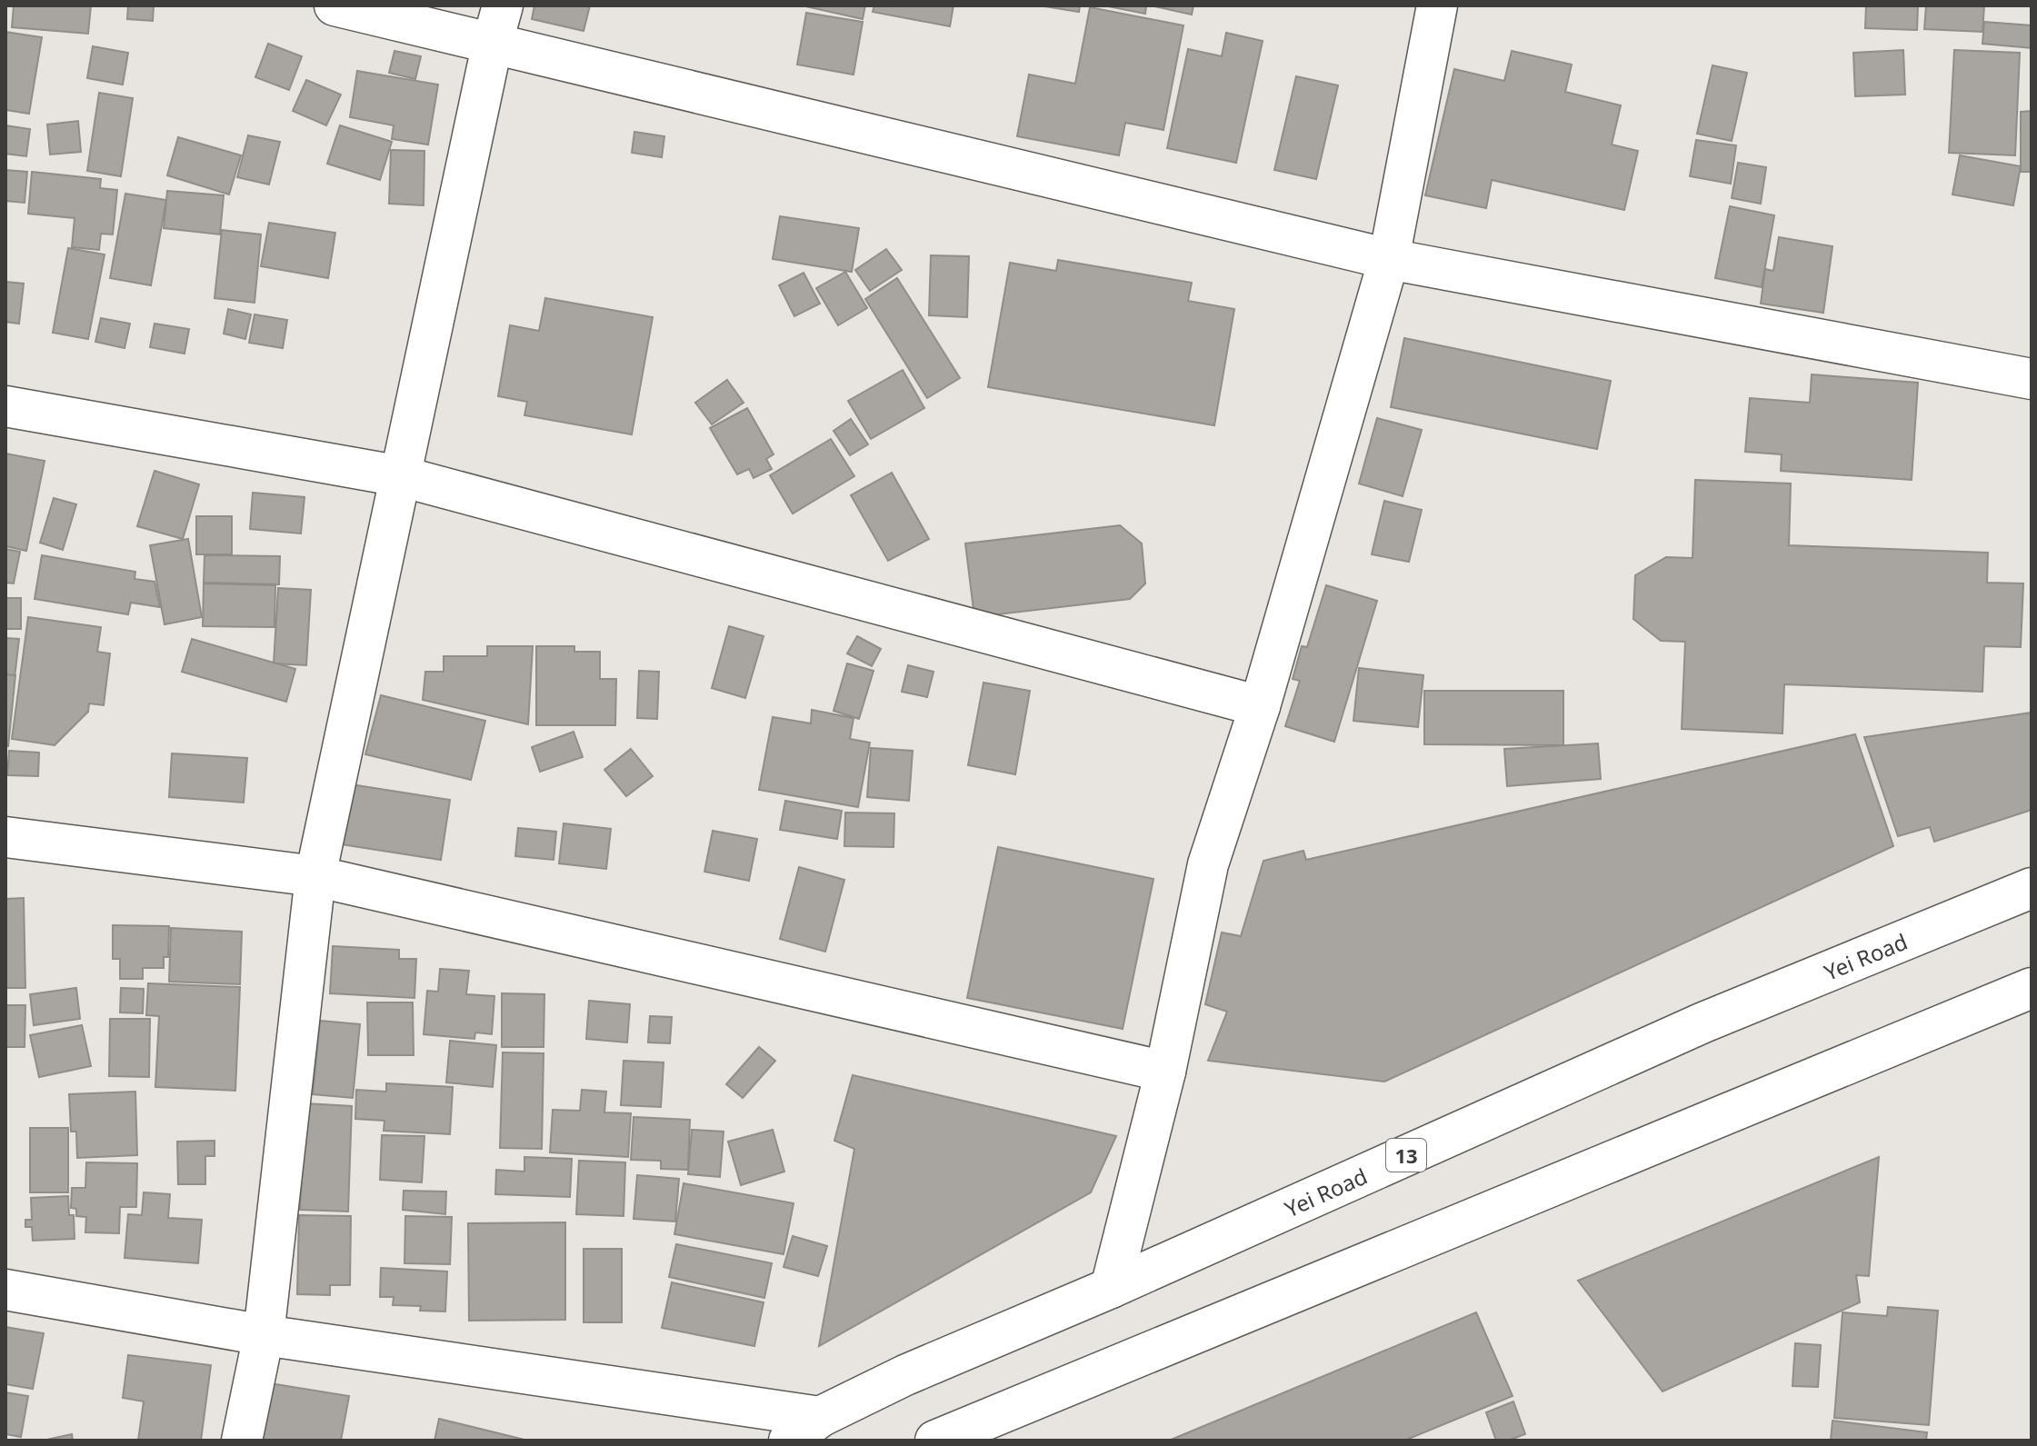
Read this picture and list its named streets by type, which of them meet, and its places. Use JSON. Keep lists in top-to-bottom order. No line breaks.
{"streets":{"street":["Yei Road","13"]}}
